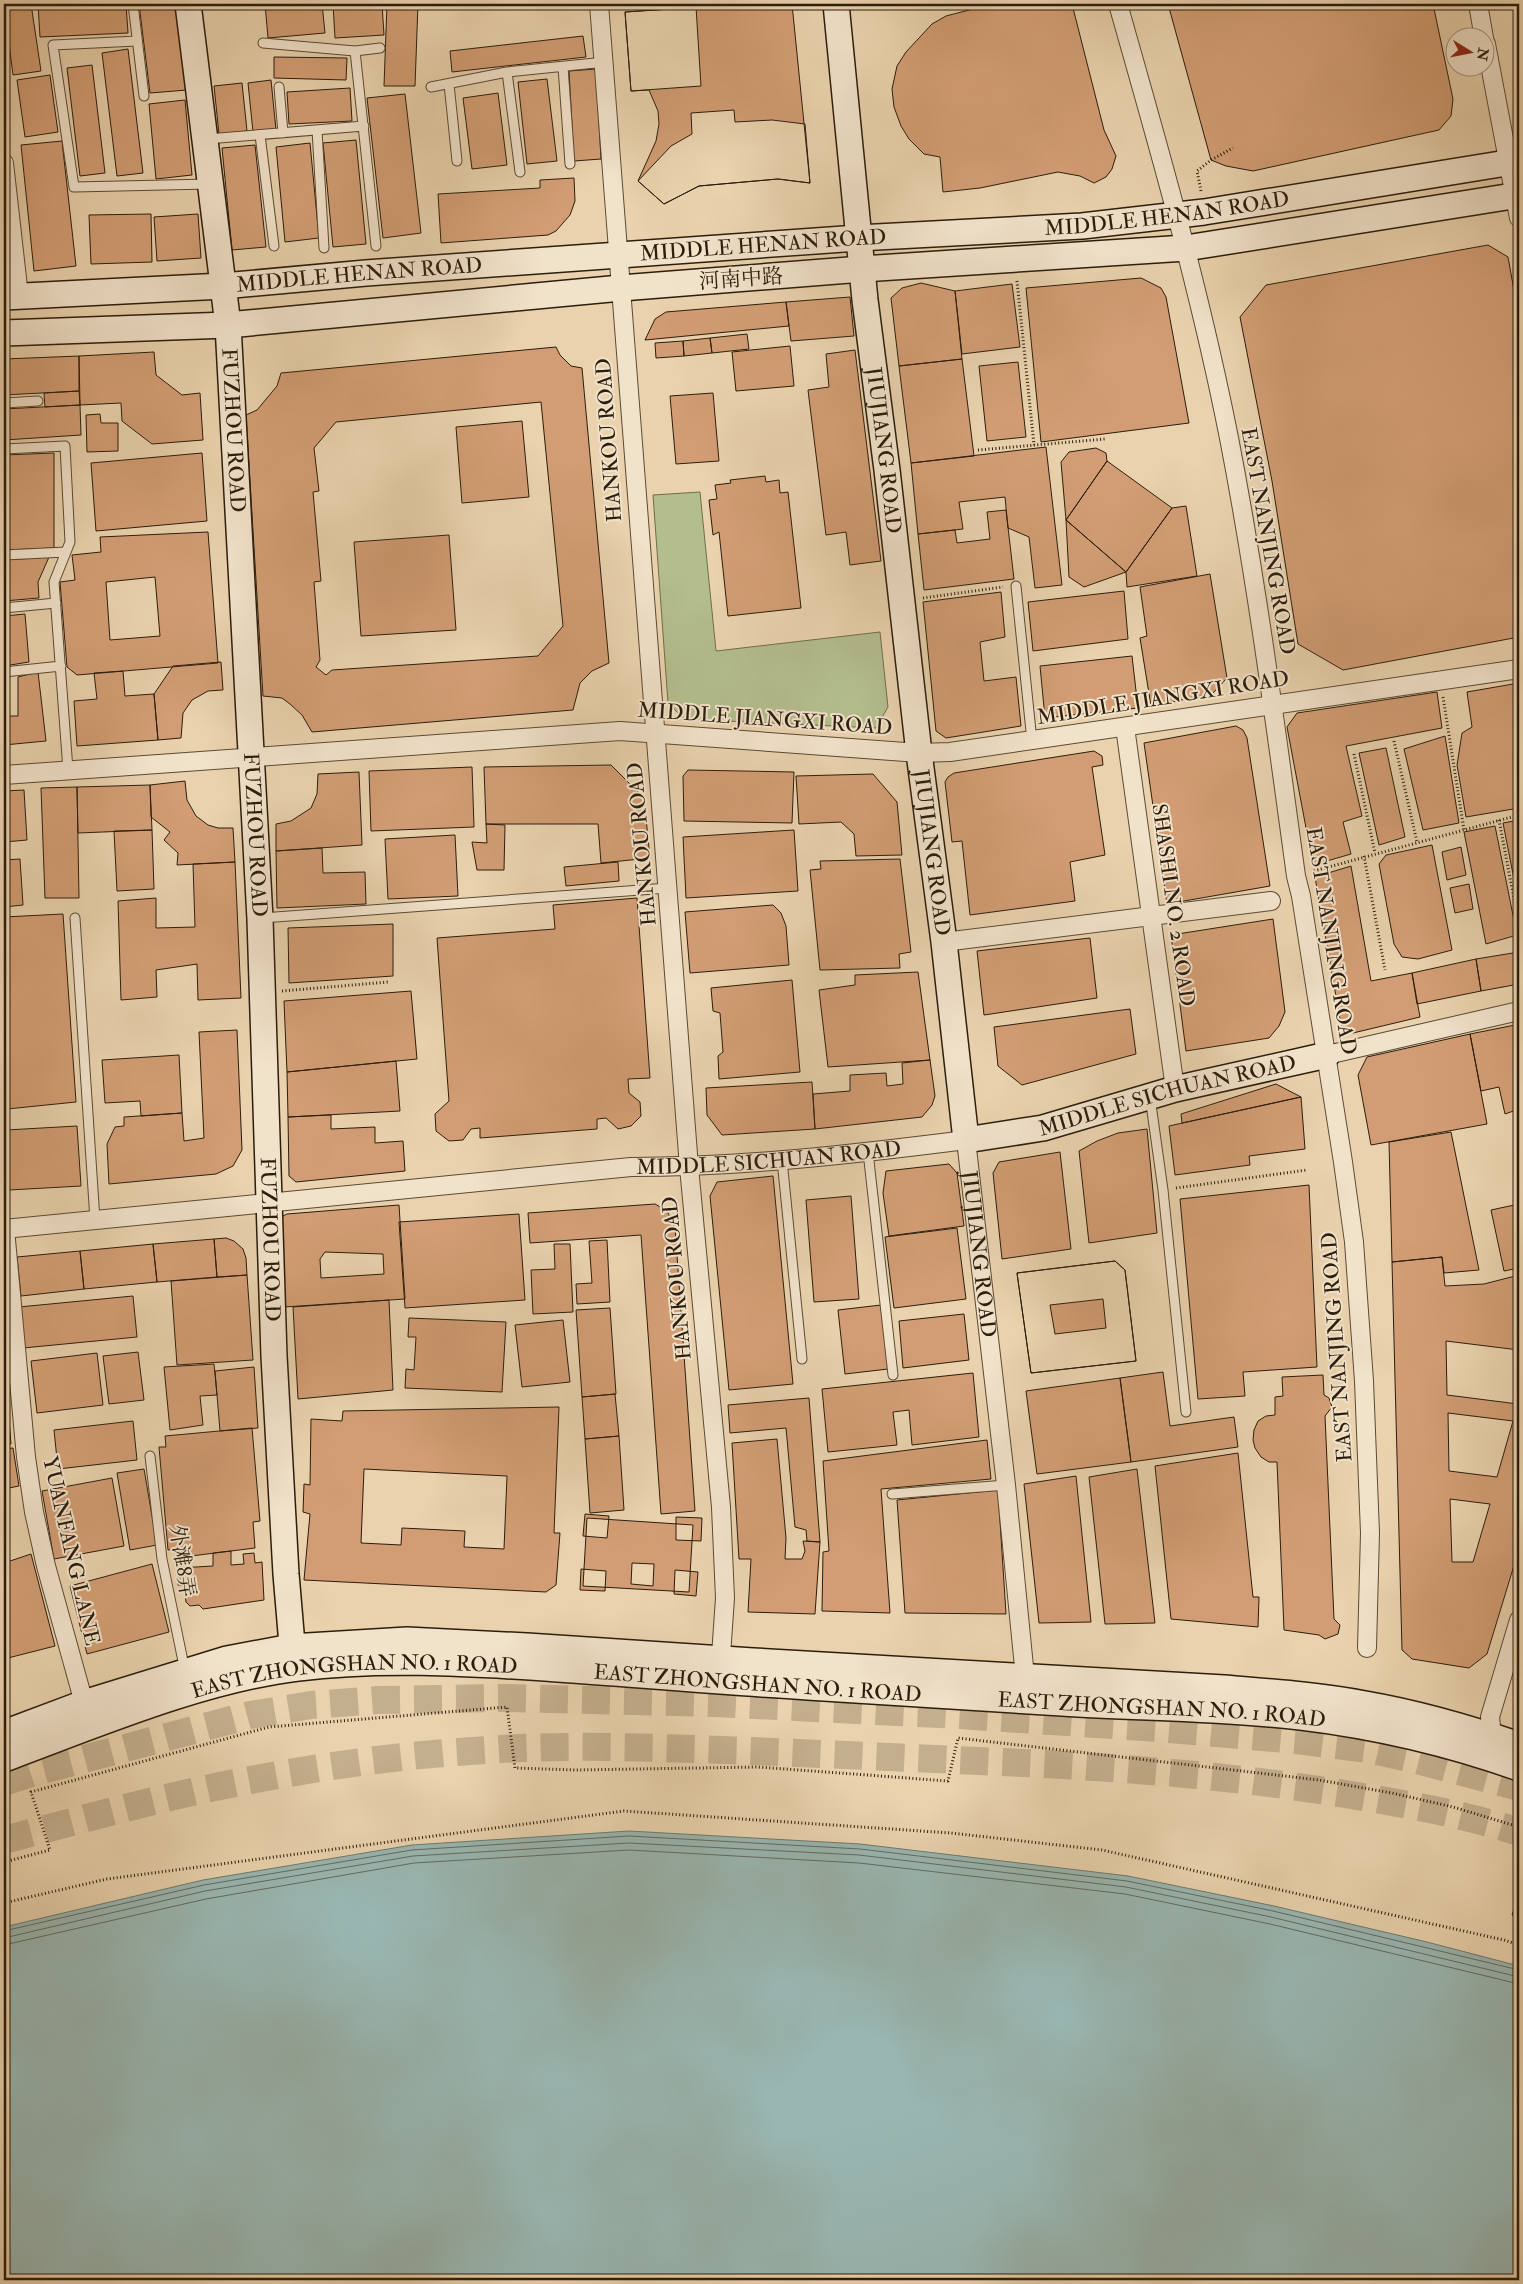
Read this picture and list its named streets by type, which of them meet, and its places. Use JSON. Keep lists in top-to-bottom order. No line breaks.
{"streets":{"main road":["MIDDLE HENAN ROAD","河南中路","FUZHOU ROAD","JIUJIANG ROAD","MIDDLE SICHUAN ROAD","EAST ZHONGSHAN NO. 1 ROAD"],"street":["HANKOU ROAD","EAST NANJING ROAD","MIDDLE JIANGXI ROAD","SHASHI NO. 2 ROAD","YUANFANG LANE"],"lane":["外滩8弄"]},"crossings":[["MIDDLE HENAN ROAD","河南中路"],["MIDDLE HENAN ROAD","FUZHOU ROAD"],["MIDDLE HENAN ROAD","HANKOU ROAD"],["MIDDLE HENAN ROAD","JIUJIANG ROAD"],["MIDDLE HENAN ROAD","EAST NANJING ROAD"],["河南中路","HANKOU ROAD"],["河南中路","JIUJIANG ROAD"],["FUZHOU ROAD","MIDDLE JIANGXI ROAD"],["FUZHOU ROAD","MIDDLE SICHUAN ROAD"],["FUZHOU ROAD","EAST ZHONGSHAN NO. 1 ROAD"],["HANKOU ROAD","MIDDLE JIANGXI ROAD"],["HANKOU ROAD","MIDDLE SICHUAN ROAD"],["HANKOU ROAD","EAST ZHONGSHAN NO. 1 ROAD"],["JIUJIANG ROAD","MIDDLE JIANGXI ROAD"],["JIUJIANG ROAD","MIDDLE SICHUAN ROAD"],["JIUJIANG ROAD","EAST ZHONGSHAN NO. 1 ROAD"],["EAST NANJING ROAD","MIDDLE JIANGXI ROAD"],["EAST NANJING ROAD","MIDDLE SICHUAN ROAD"],["MIDDLE JIANGXI ROAD","SHASHI NO. 2 ROAD"],["SHASHI NO. 2 ROAD","MIDDLE SICHUAN ROAD"],["MIDDLE SICHUAN ROAD","YUANFANG LANE"],["YUANFANG LANE","EAST ZHONGSHAN NO. 1 ROAD"],["外滩8弄","EAST ZHONGSHAN NO. 1 ROAD"]],"north":"right"}
